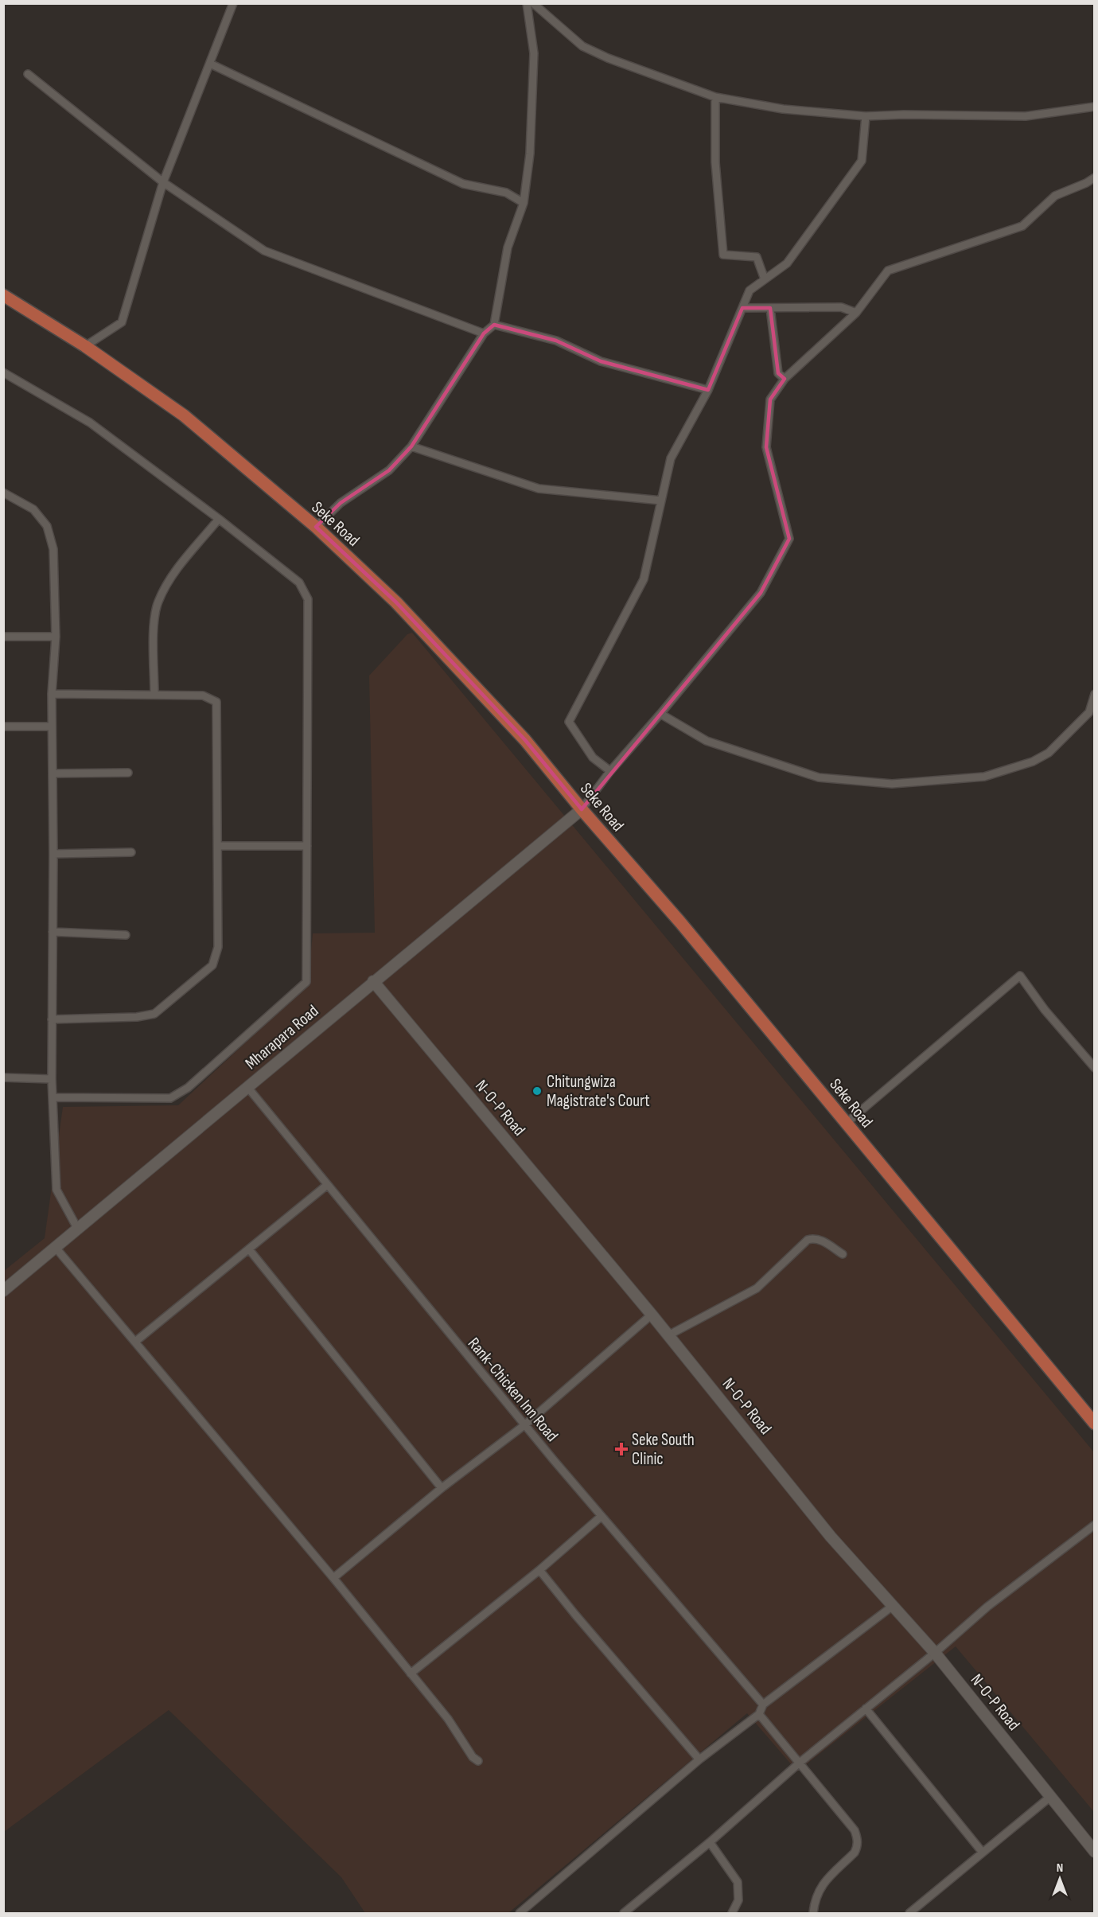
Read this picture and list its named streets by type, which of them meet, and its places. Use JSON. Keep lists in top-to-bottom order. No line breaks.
{"streets":{"main road":["Seke Road"],"street":["Mharapara Road","N-O-P Road","Rank-Chicken Inn Road"]},"crossings":[["Seke Road","Mharapara Road"],["Mharapara Road","N-O-P Road"],["Mharapara Road","Rank-Chicken Inn Road"]],"places":{"other":["Chitungwiza Magistrate's Court"],"health":["Seke South Clinic"]},"north":"top"}
